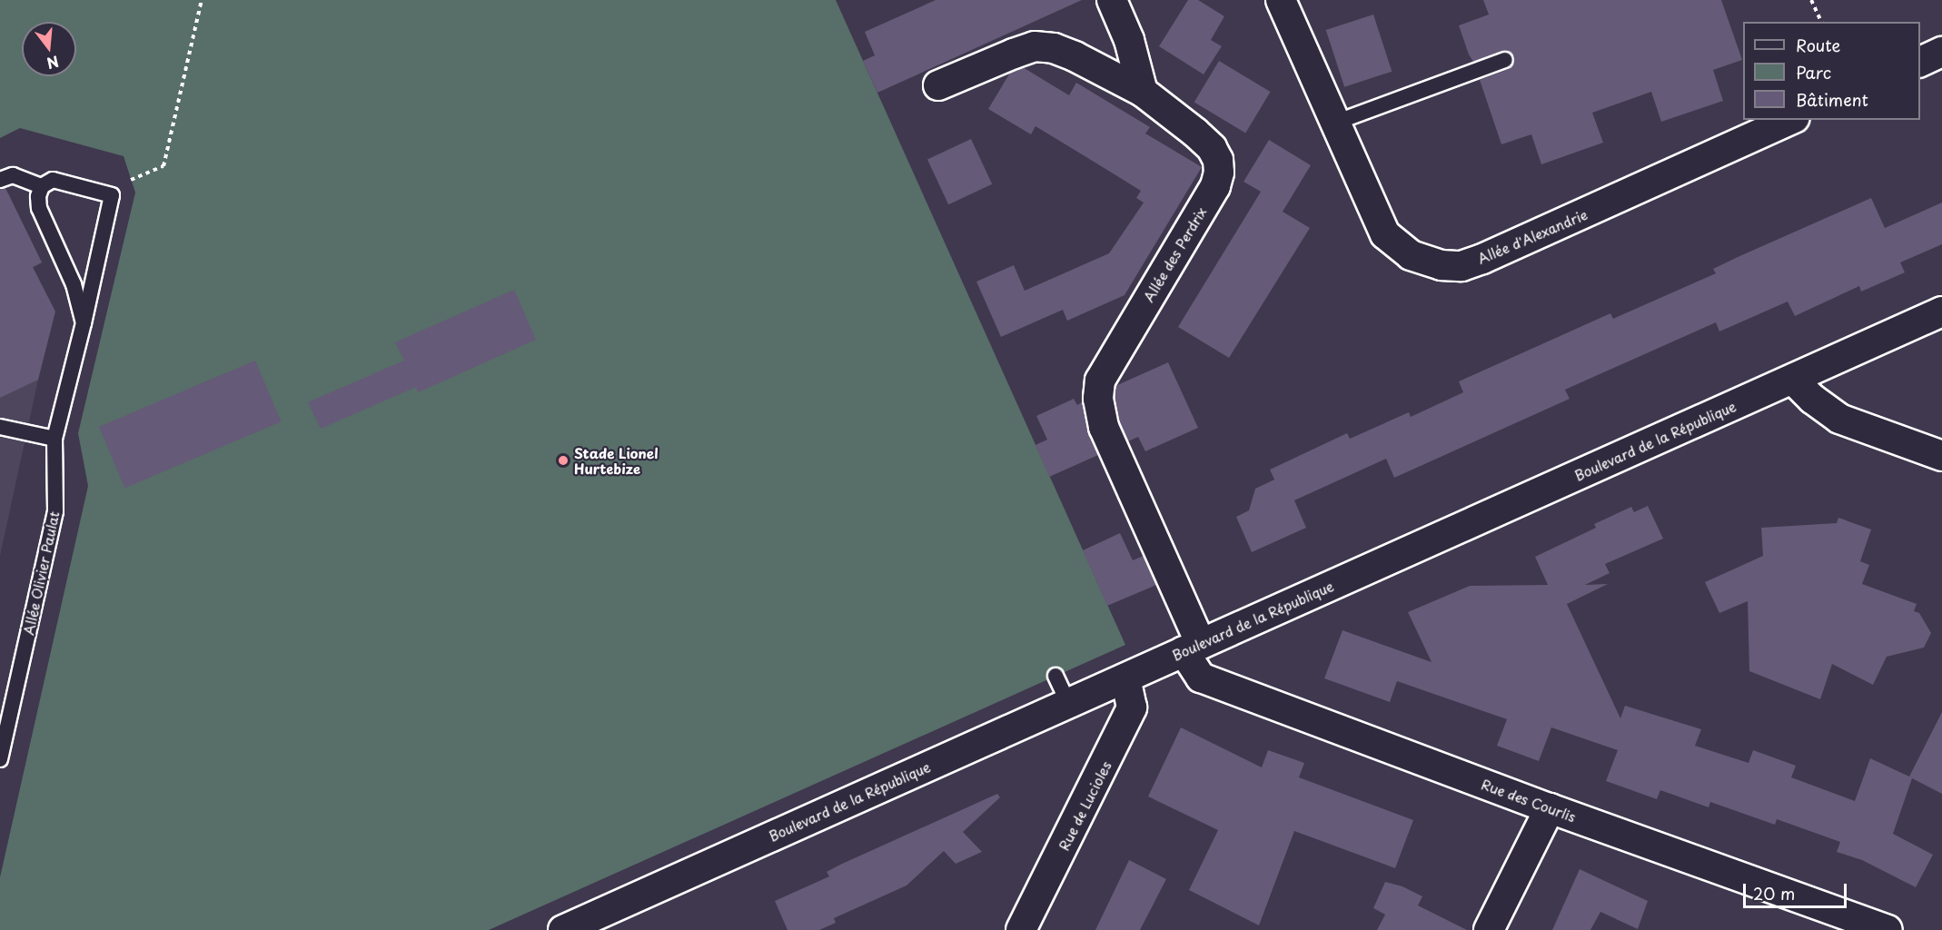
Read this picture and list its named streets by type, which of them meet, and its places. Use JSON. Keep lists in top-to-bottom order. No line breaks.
{"streets":{"street":["Allée d'Alexandrie","Allée des Perdrix","Boulevard de la République","Rue des Courlis","Rue de Lucioles"],"lane":["Allée Olivier Paulat"]},"crossings":[["Allée des Perdrix","Boulevard de la République"],["Allée des Perdrix","Rue des Courlis"],["Boulevard de la République","Rue des Courlis"],["Boulevard de la République","Rue de Lucioles"]],"places":["Stade Lionel Hurtebize"],"legend":["Route","Parc","Bâtiment"],"scale_bar":"20 m","north":"bottom"}
